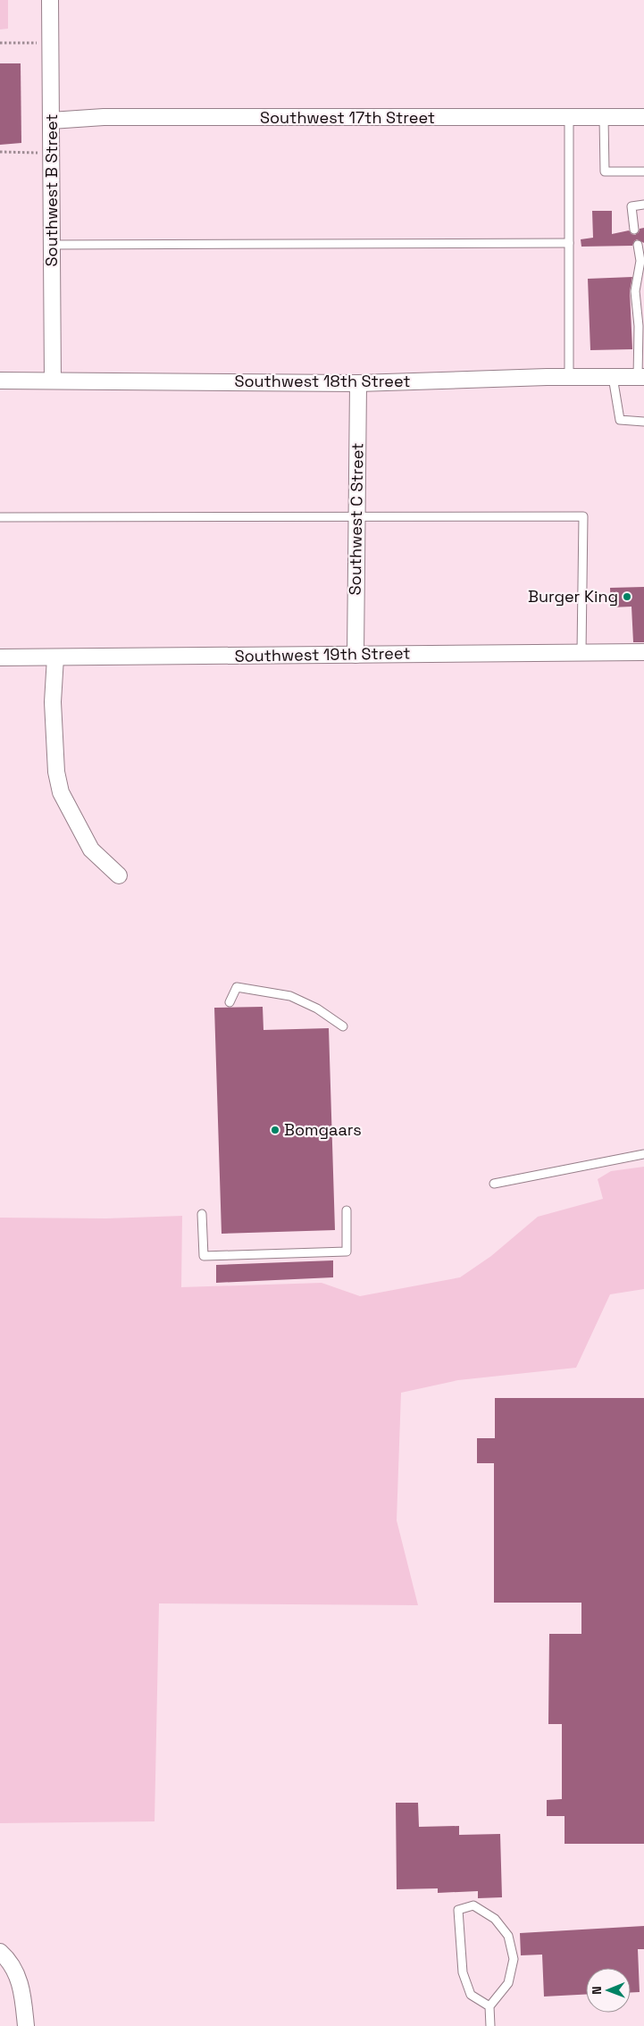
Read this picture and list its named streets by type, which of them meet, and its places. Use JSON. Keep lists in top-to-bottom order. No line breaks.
{"streets":{"street":["Southwest 17th Street","Southwest B Street","Southwest 18th Street","Southwest C Street","Southwest 19th Street"]},"crossings":[["Southwest 17th Street","Southwest B Street"],["Southwest B Street","Southwest 18th Street"],["Southwest 18th Street","Southwest C Street"],["Southwest C Street","Southwest 19th Street"]],"places":["Burger King","Bomgaars"],"north":"left"}
